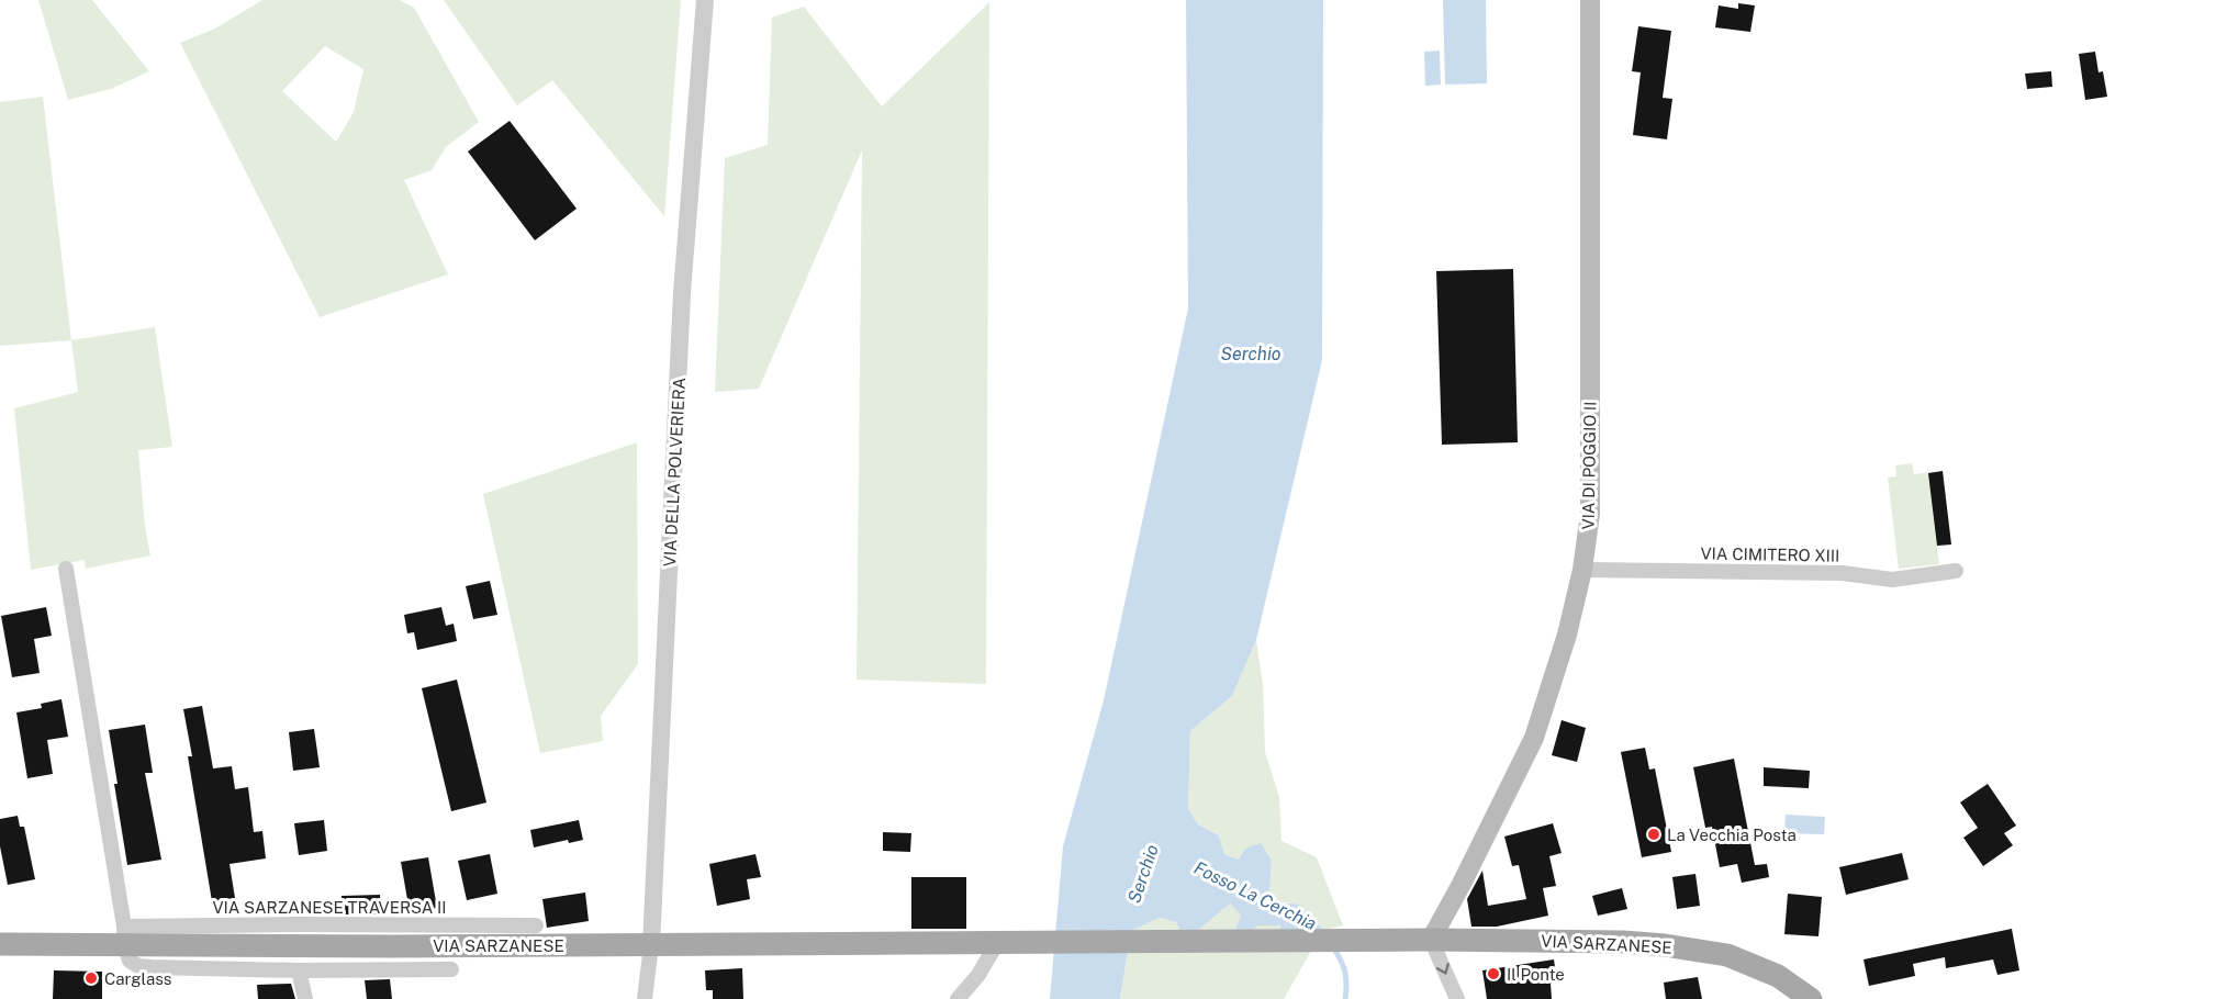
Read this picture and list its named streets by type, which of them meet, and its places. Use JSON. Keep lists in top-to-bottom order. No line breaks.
{"streets":{"main road":["VIA DI POGGIO II","VIA SARZANESE"],"street":["VIA DELLA POLVERIERA","VIA CIMITERO XIII","VIA SARZANESE TRAVERSA II"]},"crossings":[["VIA DI POGGIO II","VIA CIMITERO XIII"],["VIA DI POGGIO II","VIA SARZANESE"],["VIA DELLA POLVERIERA","VIA SARZANESE"],["VIA SARZANESE TRAVERSA II","VIA SARZANESE"]],"water":["Serchio","Fosso La Cerchia"],"places":["La Vecchia Posta","Il Ponte","Carglass"]}
